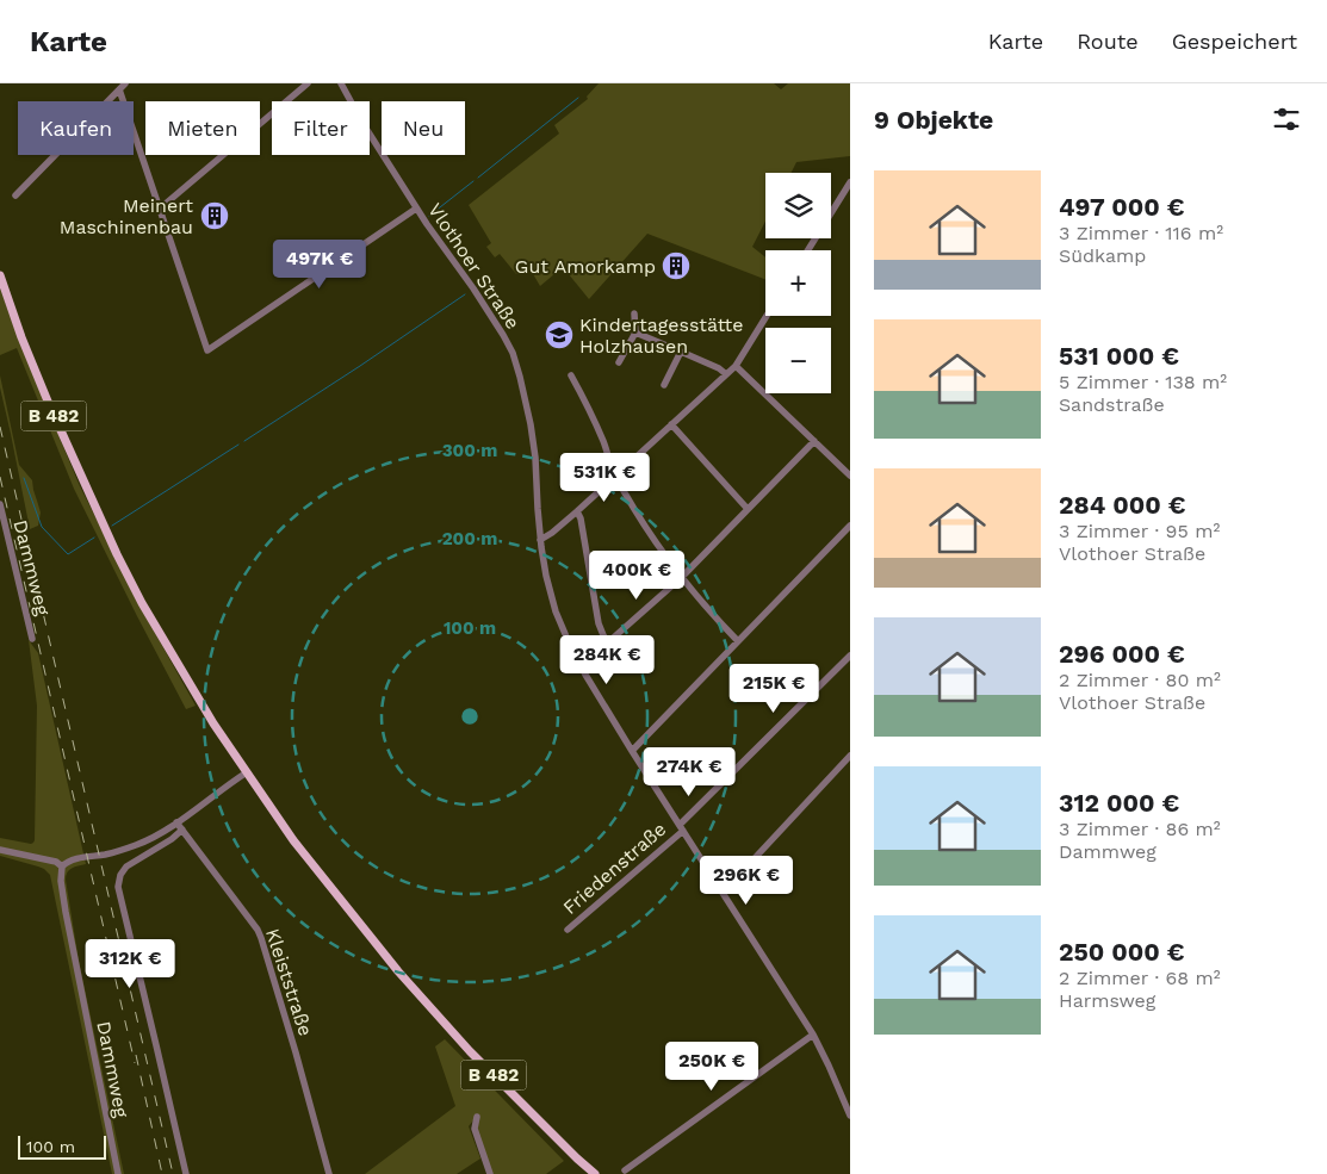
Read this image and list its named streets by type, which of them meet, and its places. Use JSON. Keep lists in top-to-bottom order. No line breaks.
{"streets":{"main road":["B 482"],"street":["Vlothoer Straße","Dammweg","Friedenstraße","Kleiststraße"]},"crossings":[["Vlothoer Straße","Friedenstraße"]],"places":{"building":["Meinert Maschinenbau","Gut Amorkamp"],"school or university":["Kindertagesstätte Holzhausen"]},"scale_bar":"100 m","page":{"header":"Karte","nav":["Karte","Route","Gespeichert"],"heading":"9 Objekte","chip":["Kaufen","Mieten","Filter","Neu"],"list":[{"name":"497 000 €","note":"3 Zimmer · 116 m² · Südkamp"},{"name":"531 000 €","note":"5 Zimmer · 138 m² · Sandstraße"},{"name":"284 000 €","note":"3 Zimmer · 95 m² · Vlothoer Straße"},{"name":"296 000 €","note":"2 Zimmer · 80 m² · Vlothoer Straße"},{"name":"312 000 €","note":"3 Zimmer · 86 m² · Dammweg"},{"name":"250 000 €","note":"2 Zimmer · 68 m² · Harmsweg"}],"map_buttons":["+","−"],"price":["497K €","531K €","400K €","284K €","215K €","274K €","296K €","312K €","250K €"],"scale":"100 m"},"rings":["300 m","200 m","100 m"]}
